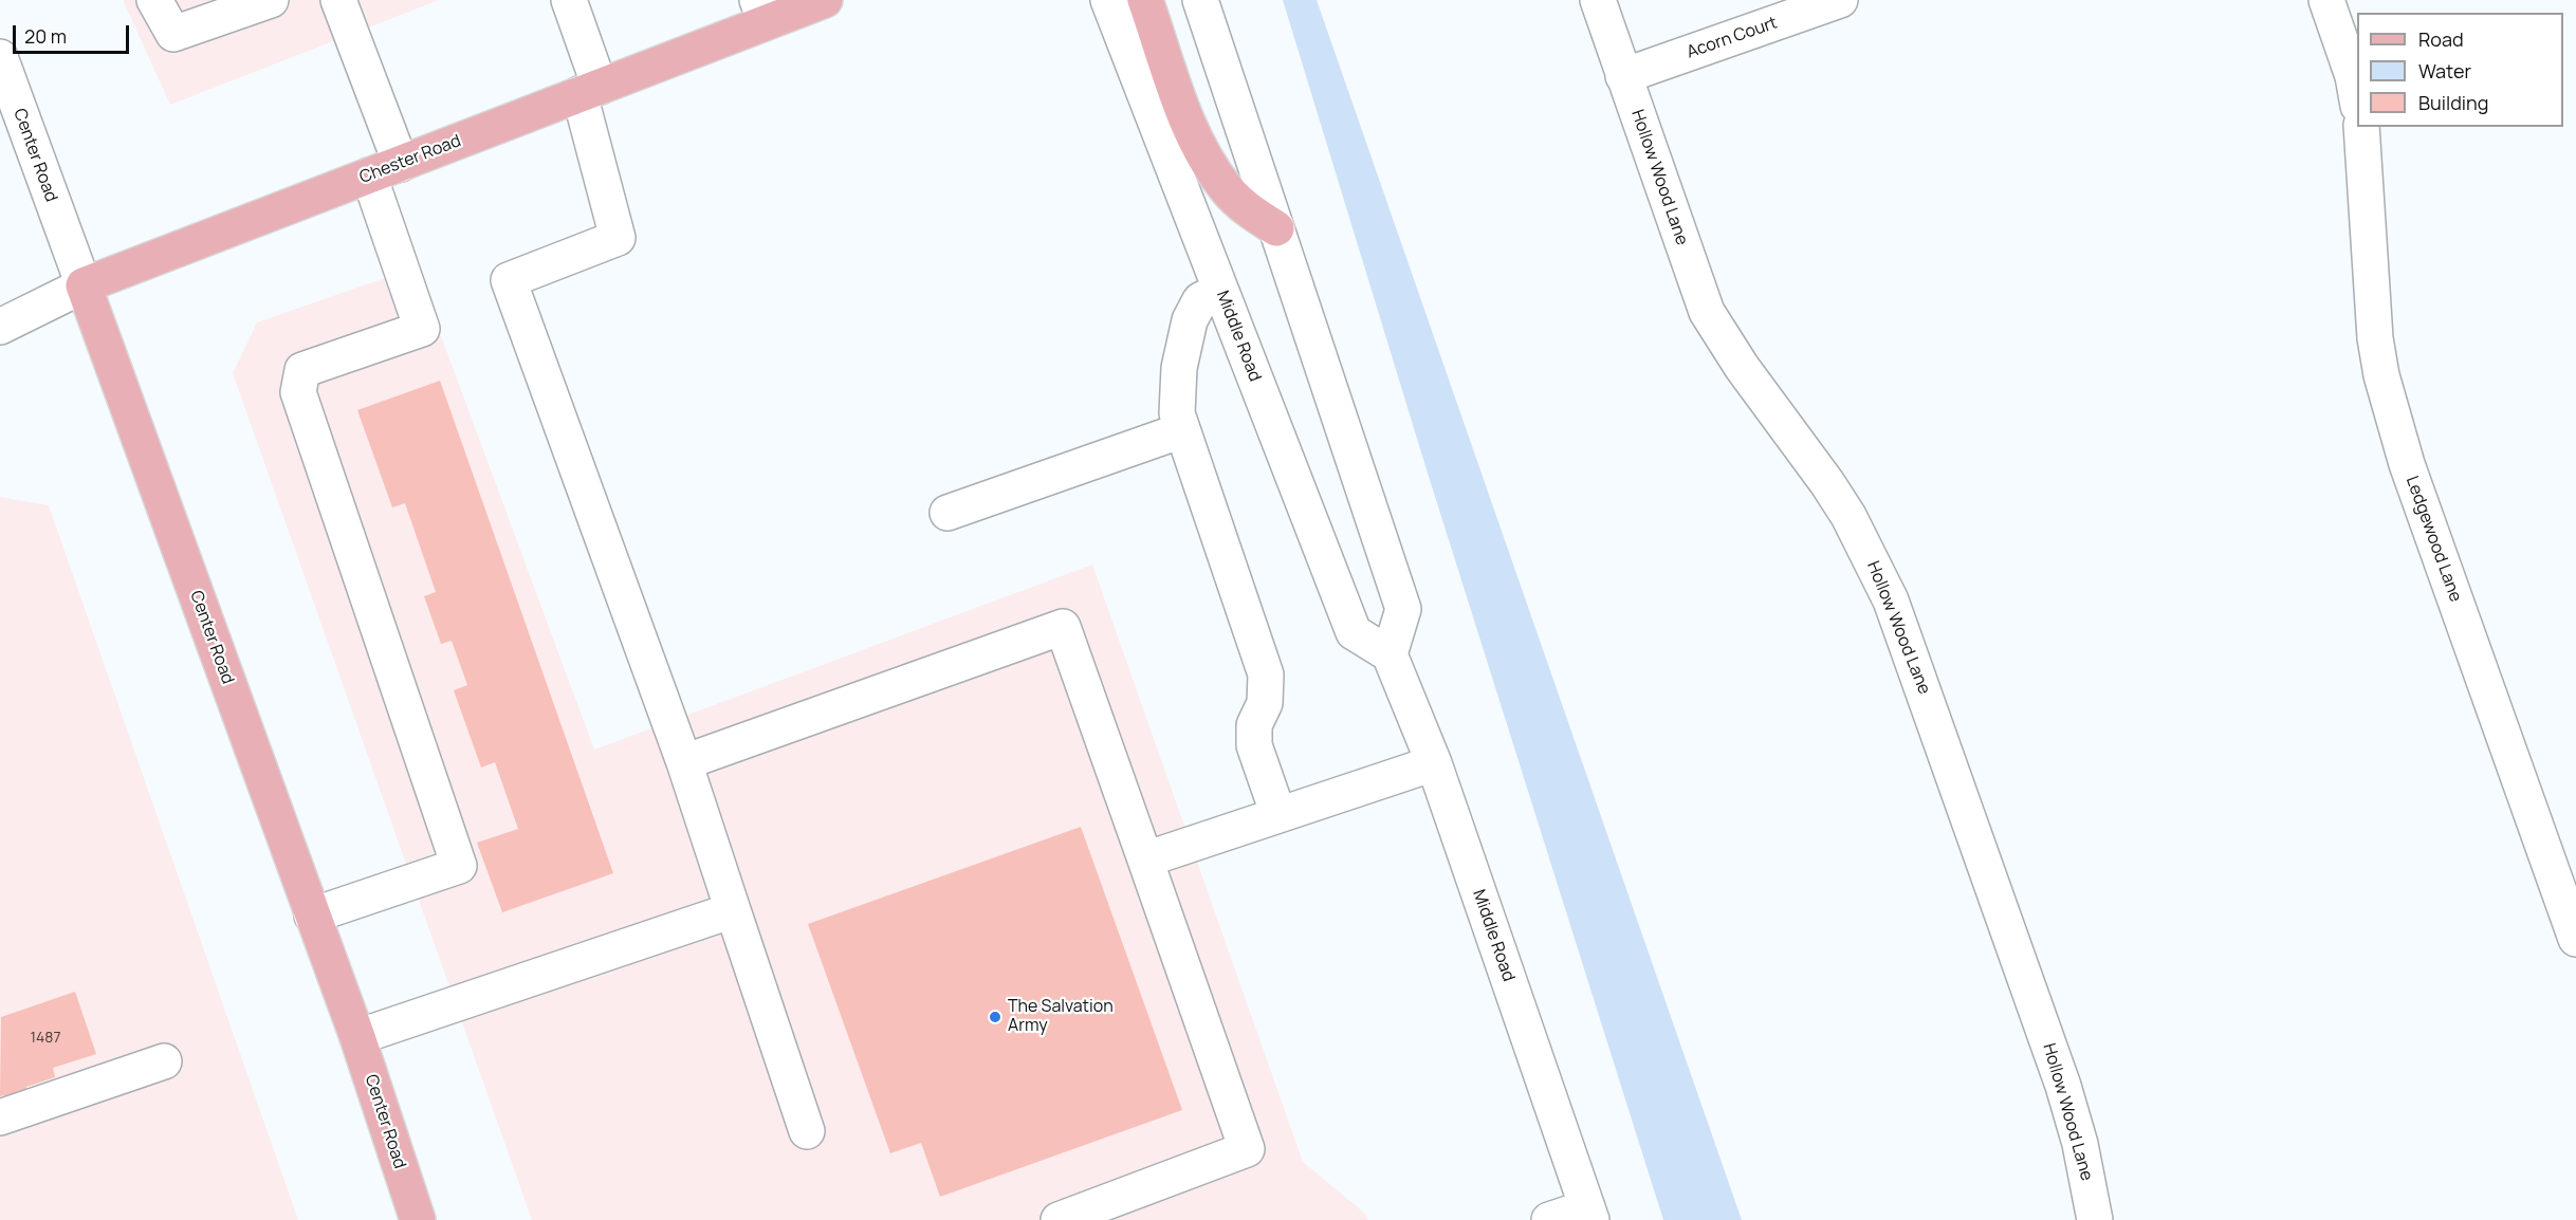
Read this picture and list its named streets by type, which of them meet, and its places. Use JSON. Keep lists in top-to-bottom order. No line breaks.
{"streets":{"main road":["Center Road","Chester Road"],"street":["Acorn Court","Hollow Wood Lane","Middle Road","Ledgewood Lane"]},"crossings":[["Acorn Court","Hollow Wood Lane"],["Center Road","Chester Road"]],"places":["The Salvation Army"],"house_numbers":["1487"],"legend":["Road","Water","Building"],"scale_bar":"20 m"}
